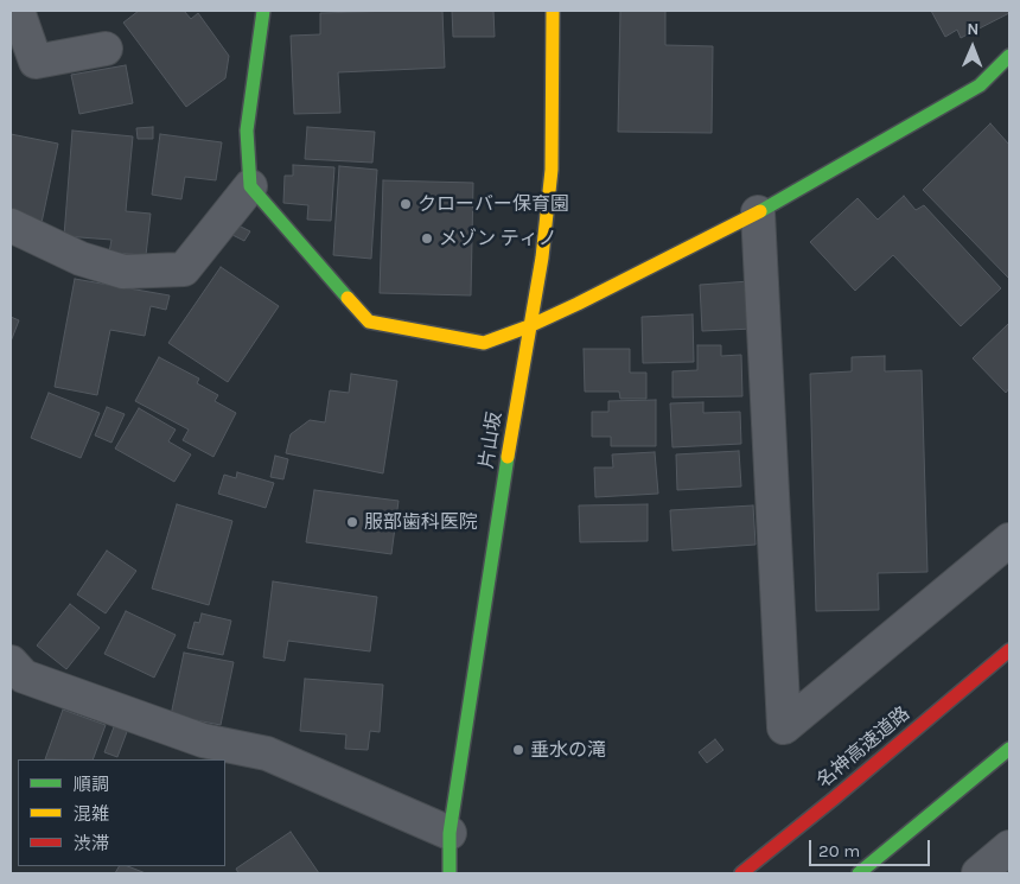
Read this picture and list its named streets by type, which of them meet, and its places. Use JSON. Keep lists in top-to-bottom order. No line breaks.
{"streets":{"main road":["片山坂","名神高速道路"]},"places":["クローバー保育園","メゾン ティノ","服部歯科医院","垂水の滝"],"legend":["順調","混雑","渋滞"],"scale_bar":"20 m","north":"top"}
